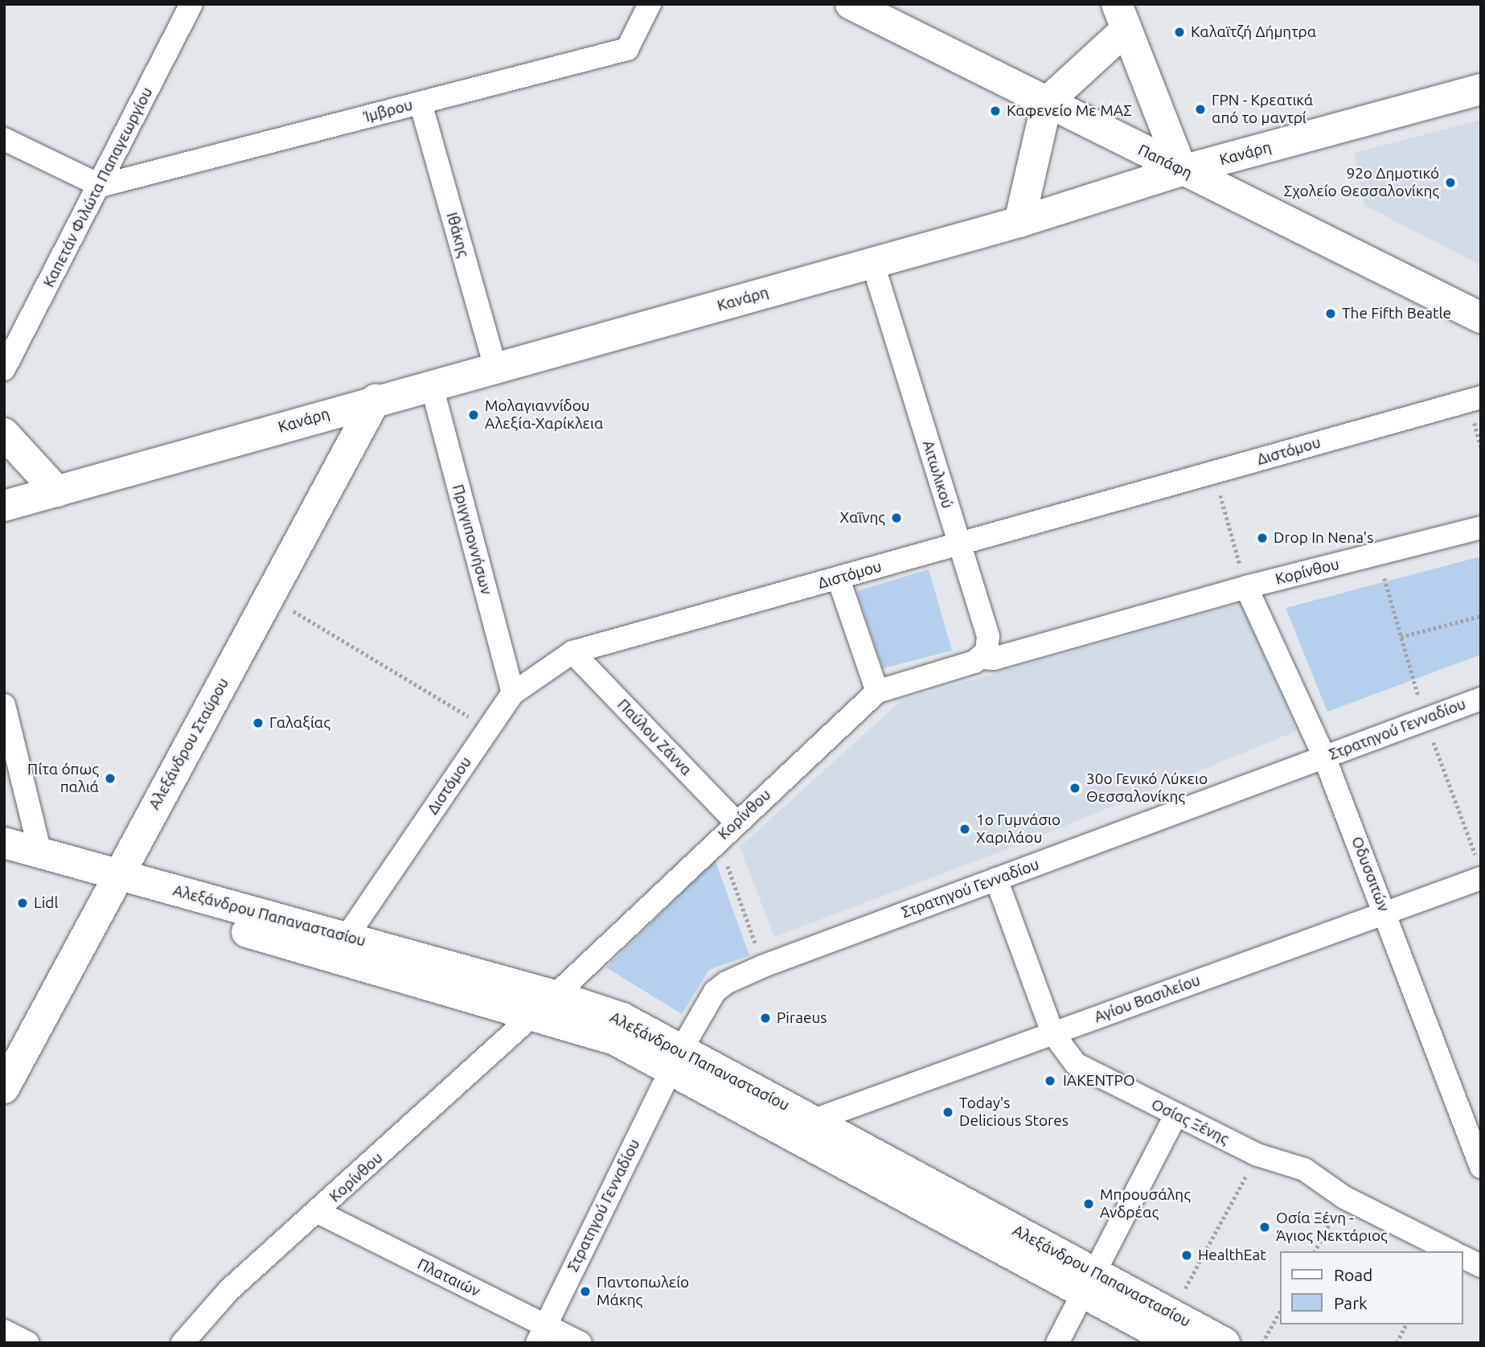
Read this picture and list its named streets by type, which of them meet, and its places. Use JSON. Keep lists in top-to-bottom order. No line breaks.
{"streets":{"main road":["Κανάρη","Παπάφη","Αλεξάνδρου Σταύρου","Αλεξάνδρου Παπαναστασίου"],"street":["Ίμβρου","Καπετάν Φιλώτα Παπαγεωργίου","Ιθάκης","Διστόμου","Αιτωλικού","Πριγγιποννήσων","Κορίνθου","Στρατηγού Γενναδίου","Παύλου Ζάννα","Οδυσσιτών","Αγίου Βασιλείου","Οσίας Ξένης","Πλαταιών"]},"crossings":[["Ίμβρου","Καπετάν Φιλώτα Παπαγεωργίου"],["Ίμβρου","Ιθάκης"],["Κανάρη","Παπάφη"],["Κανάρη","Ιθάκης"],["Κανάρη","Αιτωλικού"],["Κανάρη","Πριγγιποννήσων"],["Κανάρη","Αλεξάνδρου Σταύρου"],["Διστόμου","Αιτωλικού"],["Διστόμου","Πριγγιποννήσων"],["Διστόμου","Παύλου Ζάννα"],["Διστόμου","Αλεξάνδρου Παπαναστασίου"],["Αιτωλικού","Κορίνθου"],["Κορίνθου","Παύλου Ζάννα"],["Κορίνθου","Οδυσσιτών"],["Κορίνθου","Αλεξάνδρου Παπαναστασίου"],["Κορίνθου","Πλαταιών"],["Στρατηγού Γενναδίου","Οδυσσιτών"],["Στρατηγού Γενναδίου","Αλεξάνδρου Παπαναστασίου"],["Στρατηγού Γενναδίου","Οσίας Ξένης"],["Στρατηγού Γενναδίου","Πλαταιών"],["Αλεξάνδρου Σταύρου","Αλεξάνδρου Παπαναστασίου"],["Οδυσσιτών","Αγίου Βασιλείου"],["Αλεξάνδρου Παπαναστασίου","Αγίου Βασιλείου"],["Αγίου Βασιλείου","Οσίας Ξένης"]],"places":["Καλαϊτζή Δήμητρα","ΓΡΝ - Κρεατικά από το μαντρί","Καφενείο Με ΜΑΣ","92ο Δημοτικό Σχολείο Θεσσαλονίκης","The Fifth Beatle","Μολαγιαννίδου Αλεξία-Χαρίκλεια","Χαΐνης","Drop In Nena's","Γαλαξίας","Πίτα όπως παλιά","30ο Γενικό Λύκειο Θεσσαλονίκης","1ο Γυμνάσιο Χαριλάου","Lidl","Piraeus","ΙΑΚΕΝΤΡΟ","Today's Delicious Stores","Μπρουσάλης Ανδρέας","Οσία Ξένη - Άγιος Νεκτάριος","HealthEat","Παντοπωλείο Μάκης"],"legend":["Road","Park"]}
